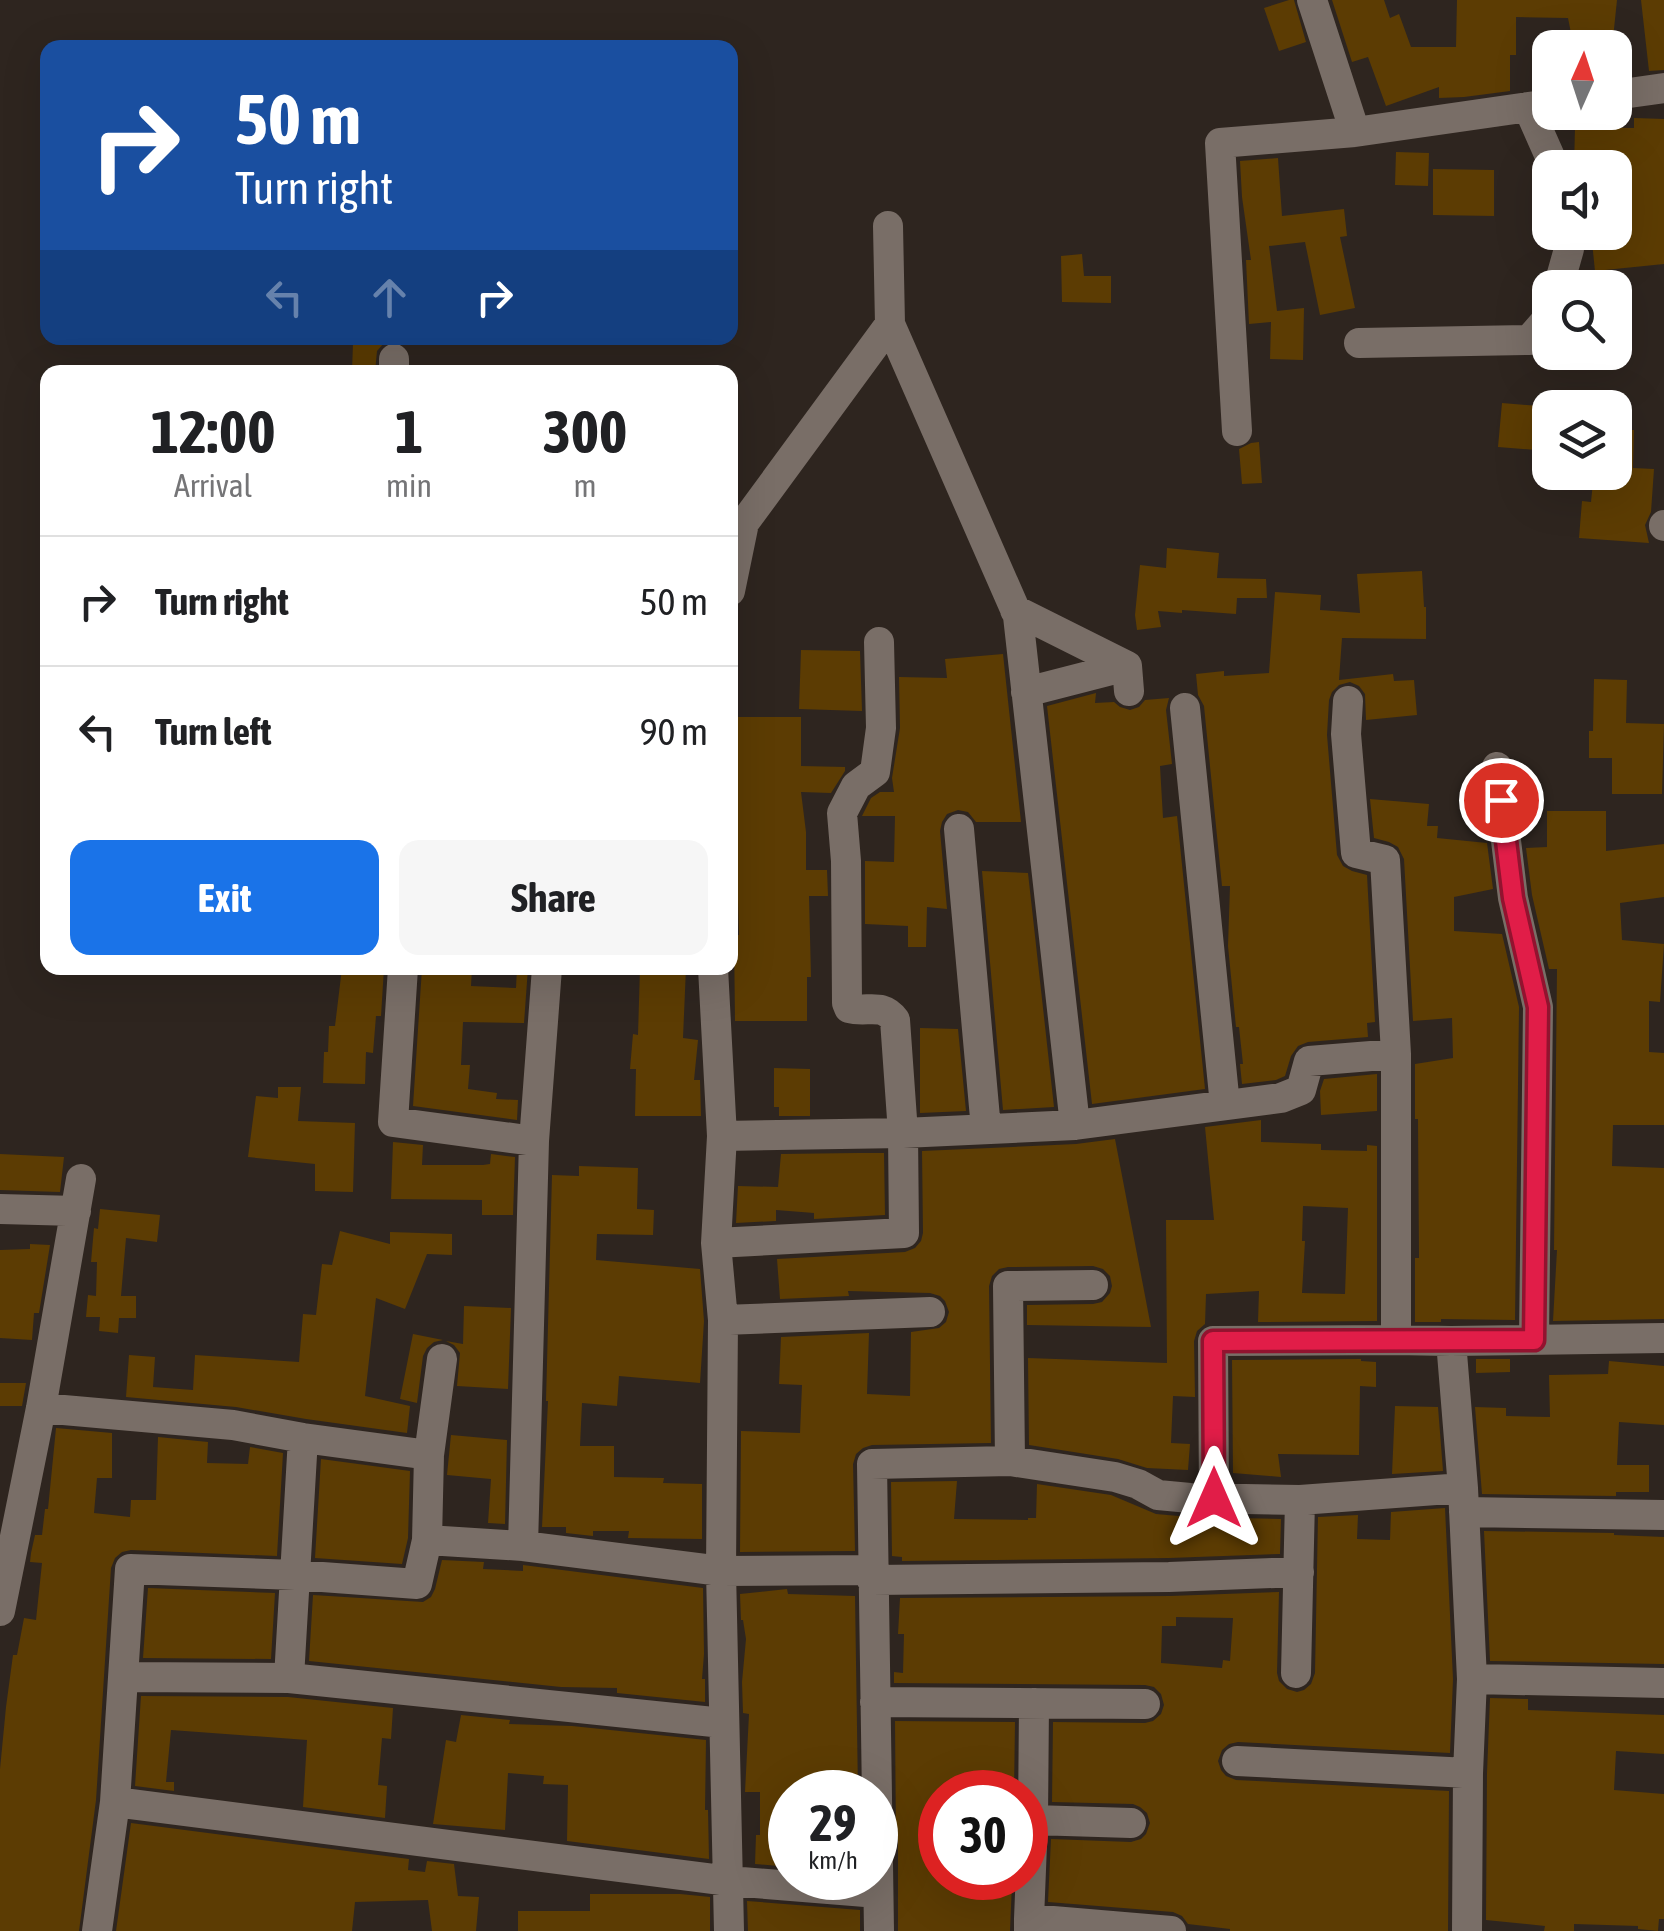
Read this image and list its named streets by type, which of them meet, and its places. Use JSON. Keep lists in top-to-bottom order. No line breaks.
{"north":"top","page":{"turn":["50 m","Turn right"],"eta":["12:00","Arrival","1","min","300","m"],"list":[{"name":"Turn right","value":"50 m"},{"name":"Turn left","value":"90 m"}],"buttons":["Exit","Share"],"speed":"29 km/h","limit":"30"}}
